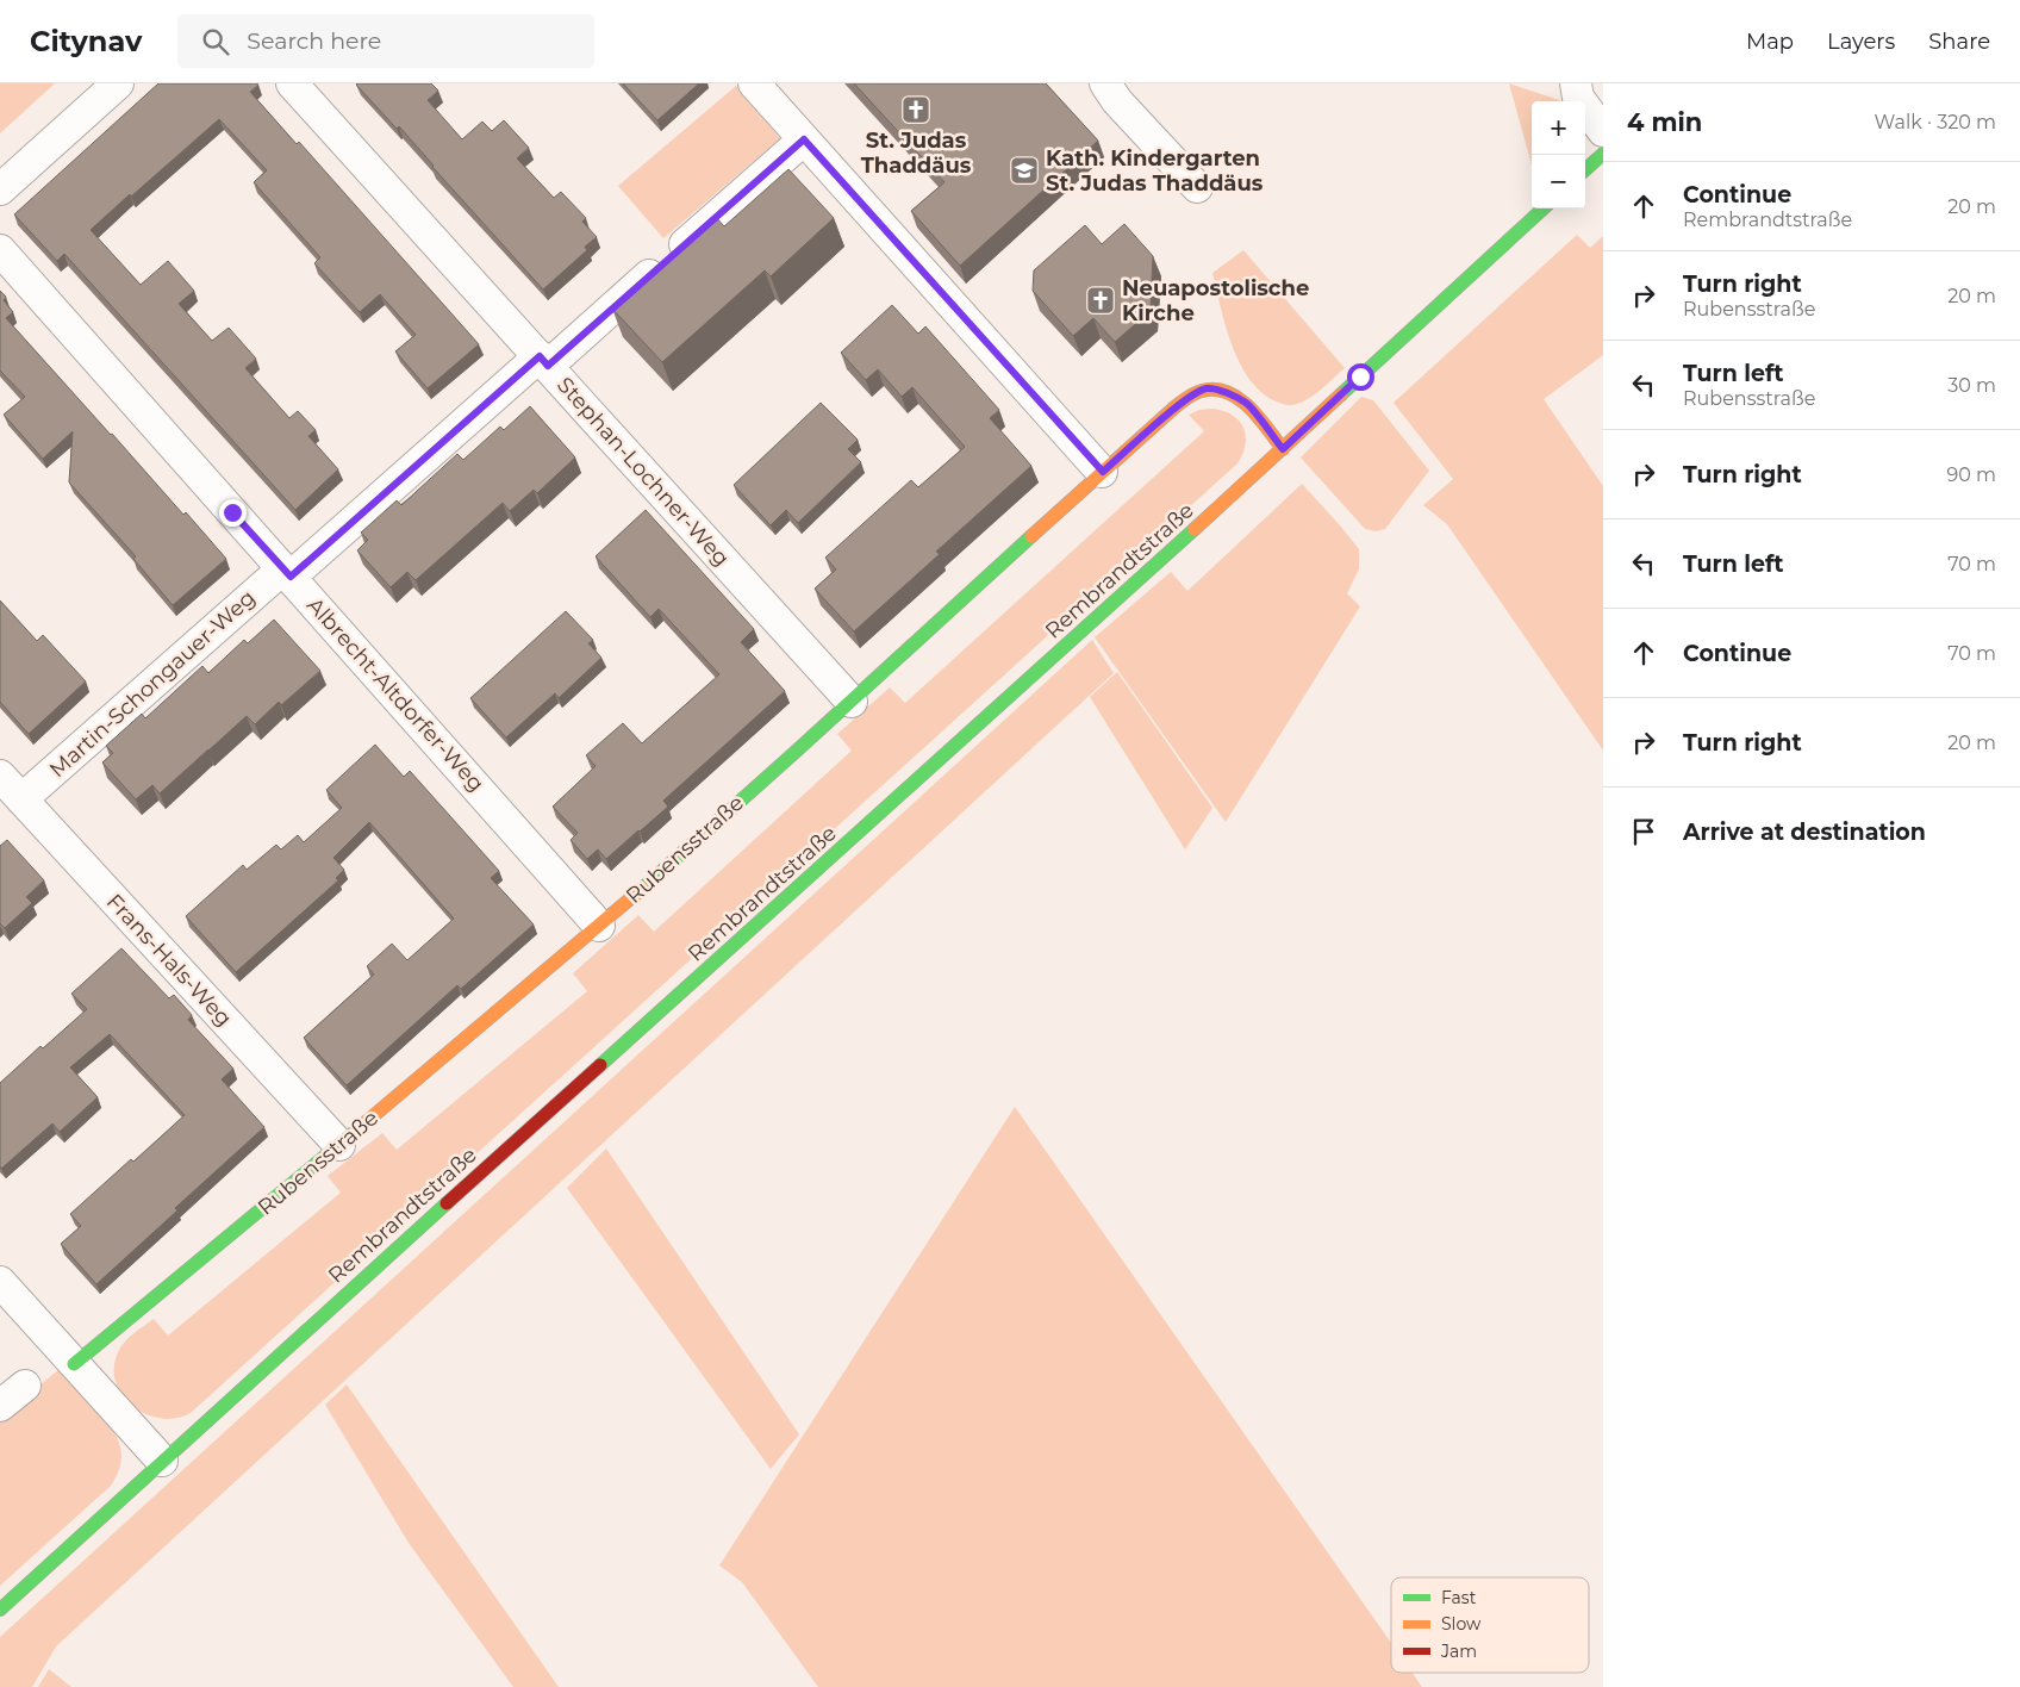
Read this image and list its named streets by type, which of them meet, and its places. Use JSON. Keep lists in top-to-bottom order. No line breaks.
{"streets":{"street":["Stephan-Lochner-Weg","Rembrandtstraße","Martin-Schongauer-Weg","Albrecht-Altdorfer-Weg","Rubensstraße","Frans-Hals-Weg"]},"crossings":[["Stephan-Lochner-Weg","Martin-Schongauer-Weg"],["Stephan-Lochner-Weg","Rubensstraße"],["Rembrandtstraße","Rubensstraße"],["Martin-Schongauer-Weg","Albrecht-Altdorfer-Weg"],["Martin-Schongauer-Weg","Frans-Hals-Weg"],["Albrecht-Altdorfer-Weg","Rubensstraße"],["Rubensstraße","Frans-Hals-Weg"]],"places":{"church":["St. Judas Thaddäus","Neuapostolische Kirche"],"school or university":["Kath. Kindergarten St. Judas Thaddäus"]},"legend":["Fast","Slow","Jam"],"page":{"header":"Citynav","search":"Search here","nav":["Map","Layers","Share"],"heading":["4 min","Walk · 320 m"],"map_buttons":["+","−"],"list":[["Continue","Rembrandtstraße","20 m"],["Turn right","Rubensstraße","20 m"],["Turn left","Rubensstraße","30 m"],["Turn right","90 m"],["Turn left","70 m"],["Continue","70 m"],["Turn right","20 m"],"Arrive at destination"]}}
